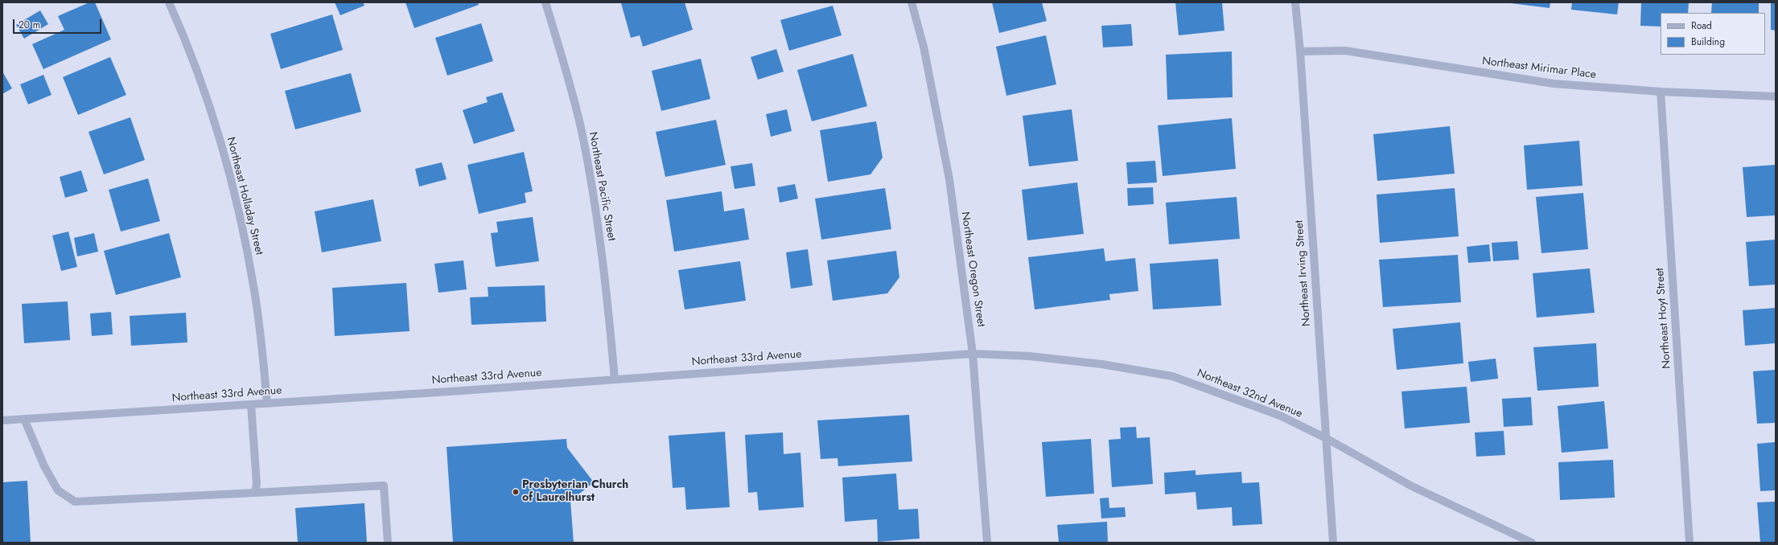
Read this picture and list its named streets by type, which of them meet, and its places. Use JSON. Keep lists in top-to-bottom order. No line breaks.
{"streets":{"street":["Northeast Mirimar Place","Northeast Pacific Street","Northeast Holladay Street","Northeast Oregon Street","Northeast Irving Street","Northeast Hoyt Street","Northeast 33rd Avenue","Northeast 32nd Avenue"]},"crossings":[["Northeast Mirimar Place","Northeast Irving Street"],["Northeast Mirimar Place","Northeast Hoyt Street"],["Northeast Pacific Street","Northeast 33rd Avenue"],["Northeast Holladay Street","Northeast 33rd Avenue"],["Northeast Oregon Street","Northeast 33rd Avenue"],["Northeast Oregon Street","Northeast 32nd Avenue"],["Northeast Irving Street","Northeast 32nd Avenue"],["Northeast 33rd Avenue","Northeast 32nd Avenue"]],"places":["Presbyterian Church of Laurelhurst"],"legend":["Road","Building"],"scale_bar":"20 m"}
